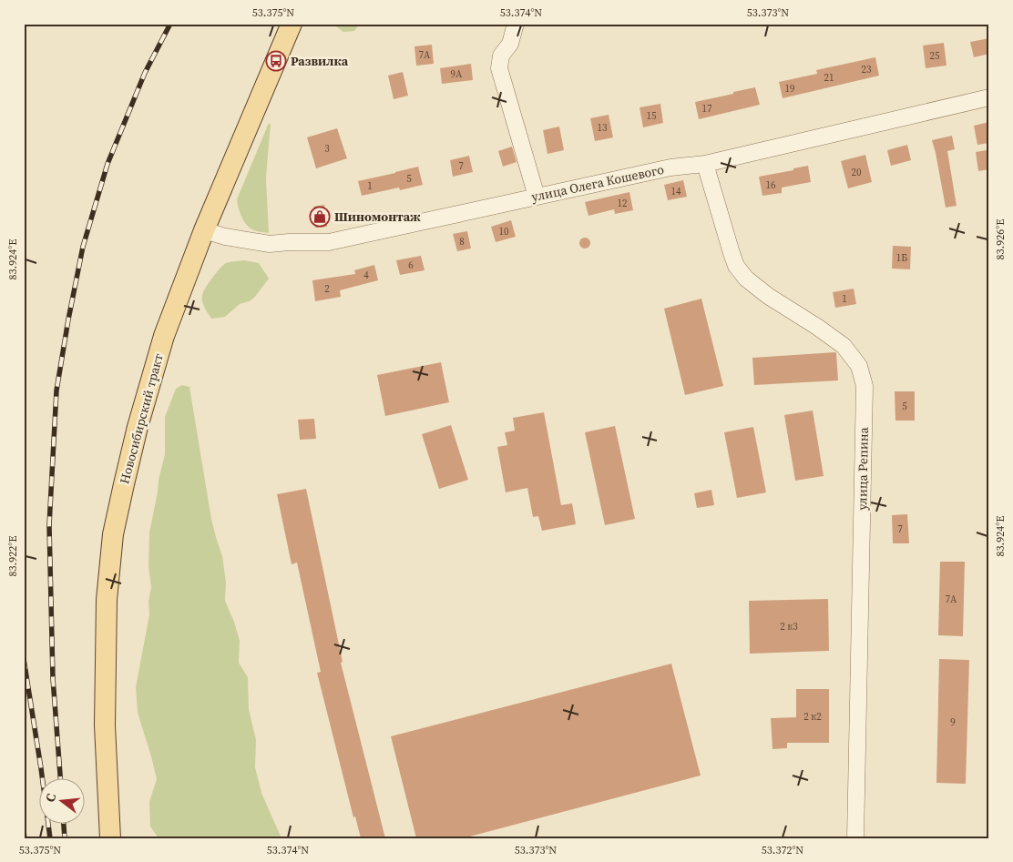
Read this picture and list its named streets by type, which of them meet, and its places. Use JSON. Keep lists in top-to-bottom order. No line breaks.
{"streets":{"main road":["Новосибирский тракт"],"street":["улица Олега Кошевого","улица Репина"]},"crossings":[["улица Олега Кошевого","Новосибирский тракт"],["улица Олега Кошевого","улица Репина"]],"places":{"bus stop":["Развилка"],"shop":["Шиномонтаж"]},"house_numbers":["7А","25","23","9А","21","19","17","15","13","3","7","20","5","16","1","14","12","10","8","1Б","6","4","2","1","5","7","7А","2 к3","2 к2","9"],"north":"left","coordinates":["53.375°N","53.374°N","53.373°N","83.926°E","83.924°E","83.922°E","53.372°N"]}
